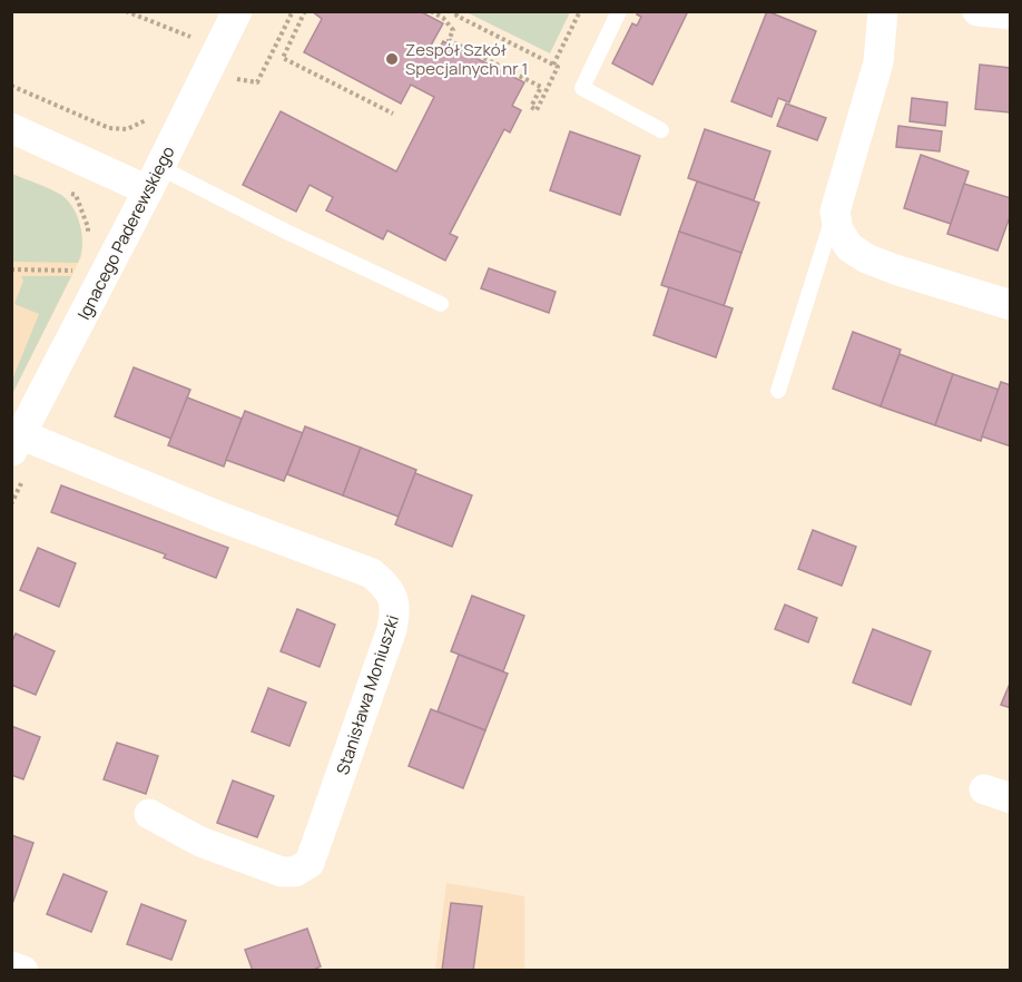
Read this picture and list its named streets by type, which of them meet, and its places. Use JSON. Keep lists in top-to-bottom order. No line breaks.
{"streets":{"street":["Ignacego Paderewskiego","Stanisława Moniuszki"]},"crossings":[["Ignacego Paderewskiego","Stanisława Moniuszki"]],"places":["Zespół Szkół Specjalnych nr 1"]}
